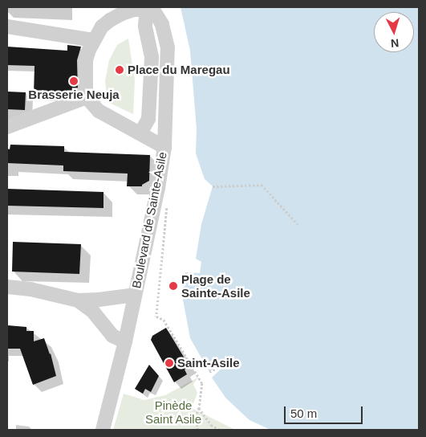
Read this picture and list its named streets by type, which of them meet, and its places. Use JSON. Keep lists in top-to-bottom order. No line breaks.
{"streets":{"street":["Boulevard de Sainte-Asile"]},"parks":["Pinède Saint Asile"],"places":["Place du Maregau","Brasserie Neuja","Plage de Sainte-Asile","Saint-Asile"],"scale_bar":"50 m","north":"bottom"}
